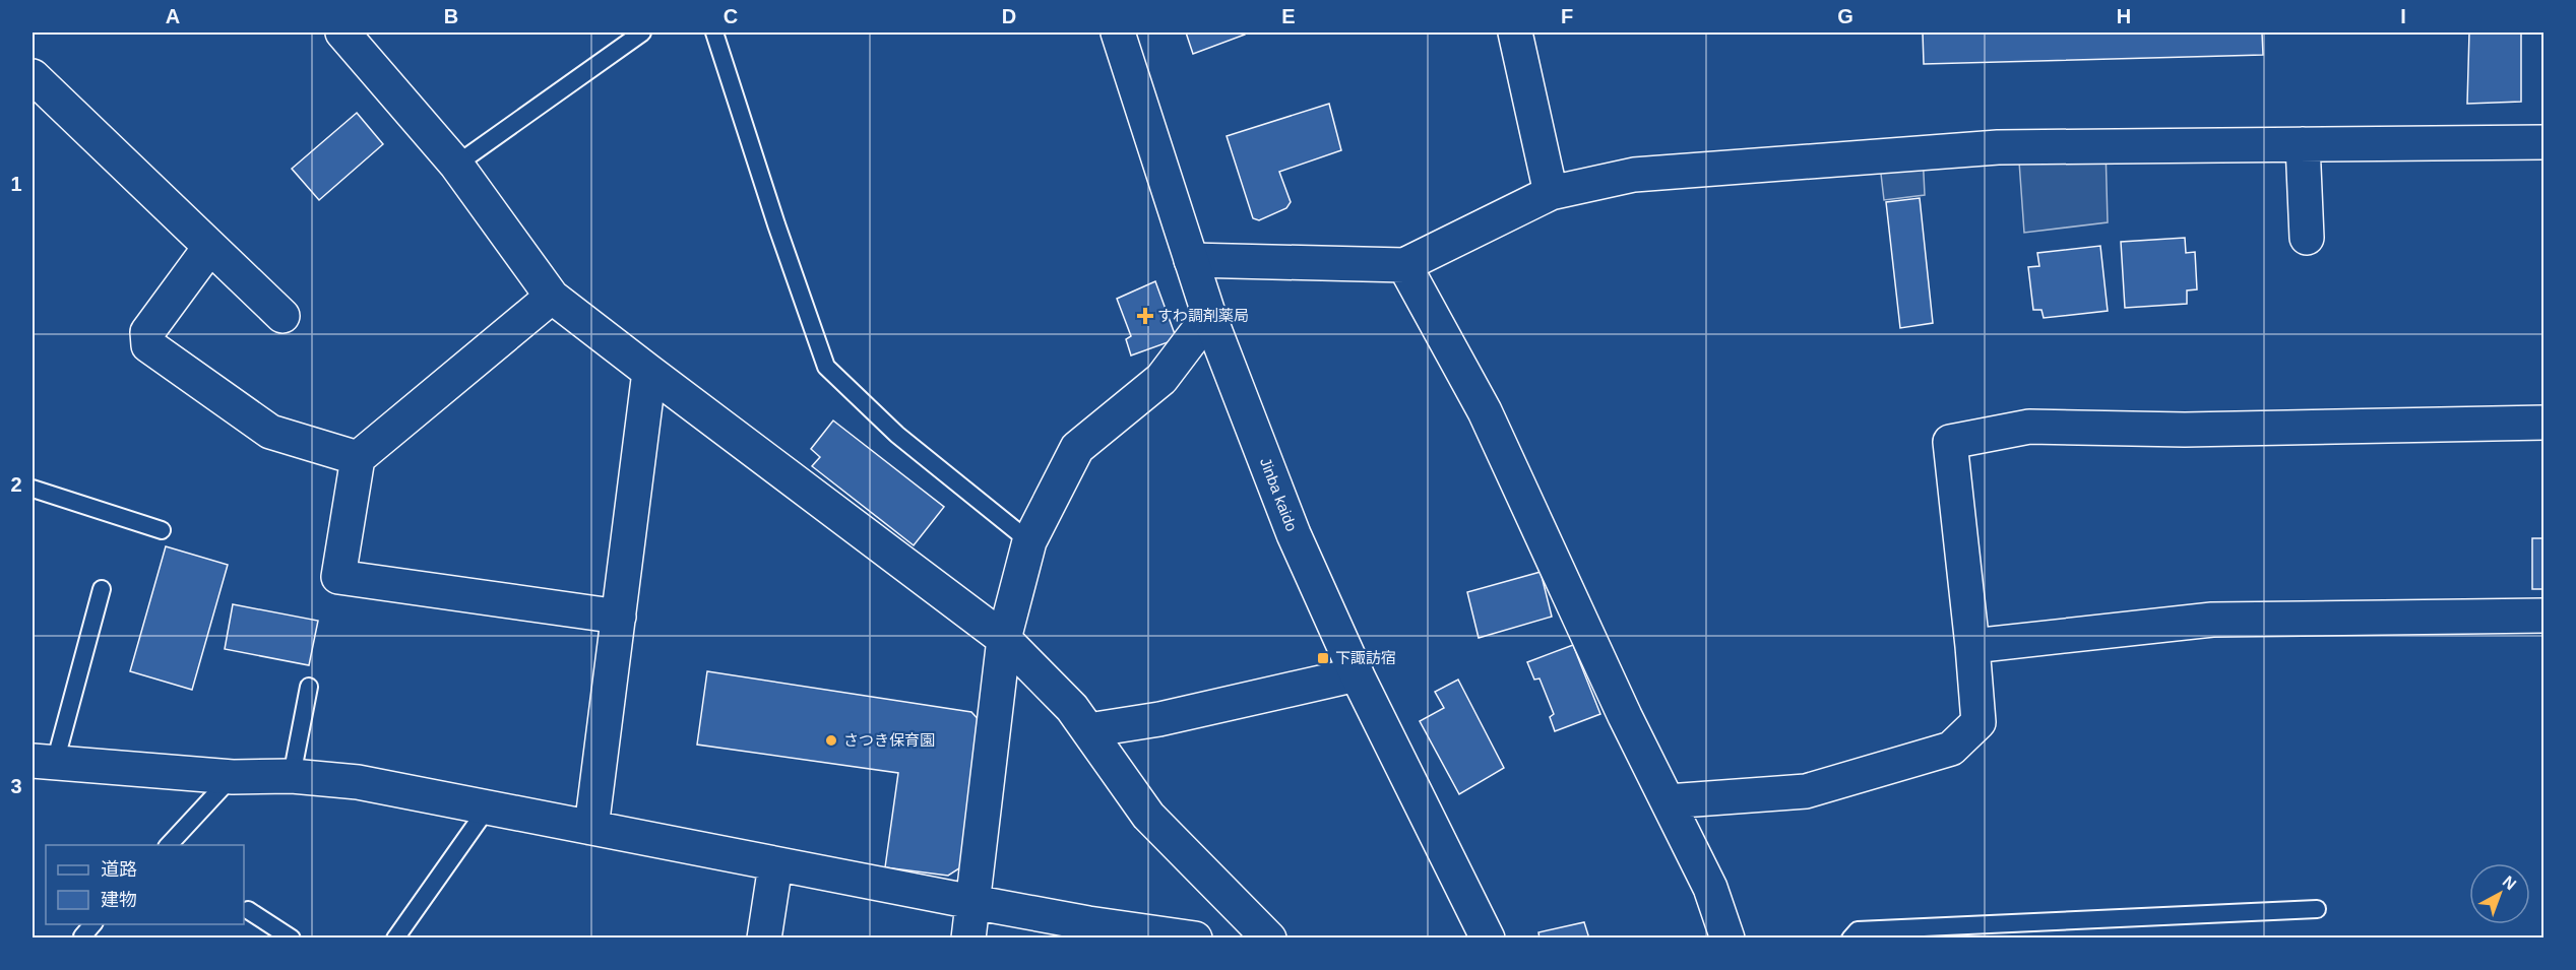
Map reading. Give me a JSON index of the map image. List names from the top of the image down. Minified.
{"streets":{"street":["Jinba kaido"]},"places":{"health":["すわ調剤薬局"],"transit":["下諏訪宿"],"other":["さつき保育園"]},"legend":["道路","建物"],"north":"top right","grid":{"columns":["A","B","C","D","E","F","G","H","I"],"rows":["1","2","3"]}}
